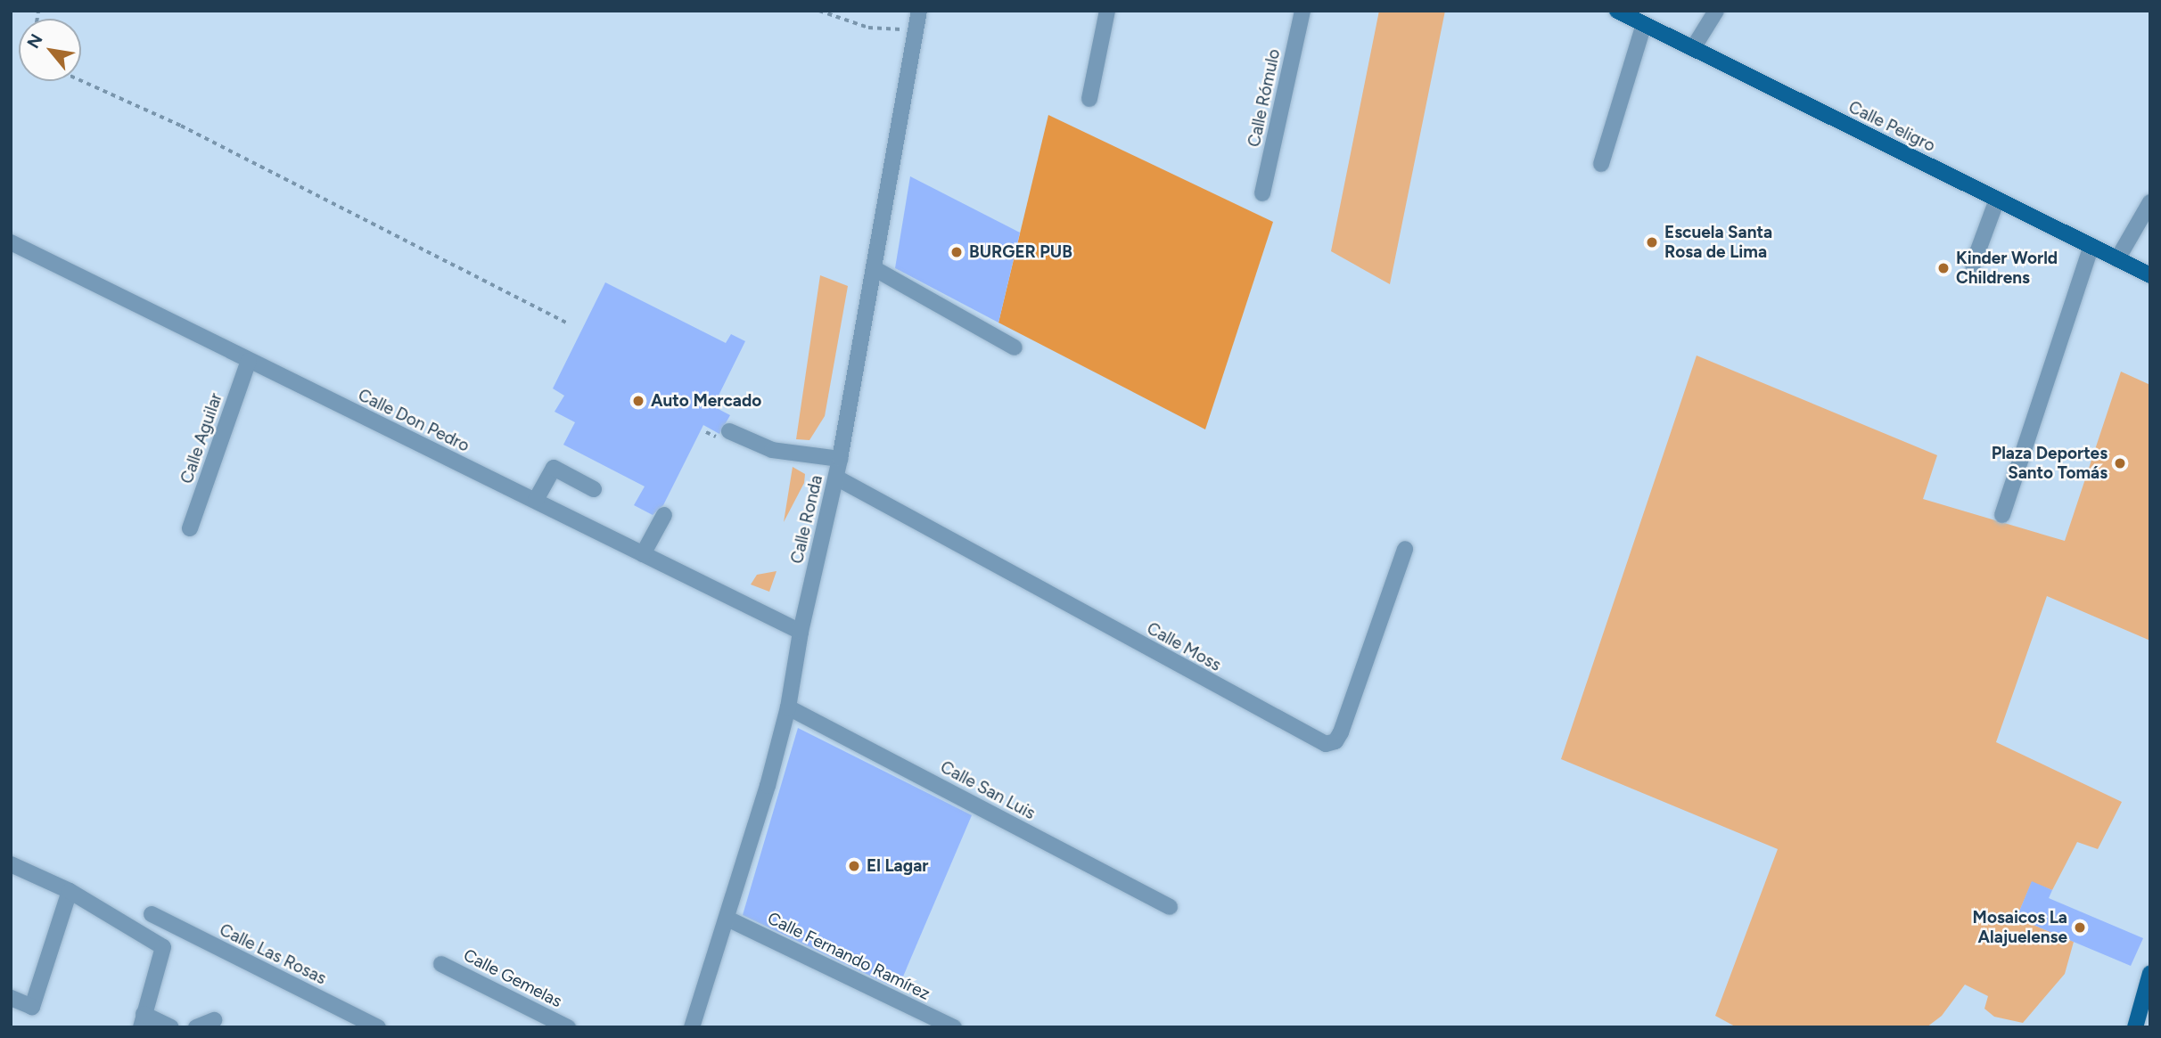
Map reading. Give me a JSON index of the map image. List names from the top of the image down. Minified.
{"streets":{"main road":["Calle Peligro"],"street":["Calle Rómulo","Calle Don Pedro","Calle Aguilar","Calle Ronda","Calle Moss","Calle San Luis","Calle Las Rosas","Calle Fernando Ramírez","Calle Gemelas"]},"crossings":[["Calle Don Pedro","Calle Aguilar"],["Calle Don Pedro","Calle Ronda"],["Calle Ronda","Calle Moss"],["Calle Ronda","Calle San Luis"],["Calle Ronda","Calle Fernando Ramírez"]],"places":["Escuela Santa Rosa de Lima","BURGER PUB","Kinder World Childrens","Auto Mercado","Plaza Deportes Santo Tomás","El Lagar","Mosaicos La Alajuelense"],"north":"top left"}
